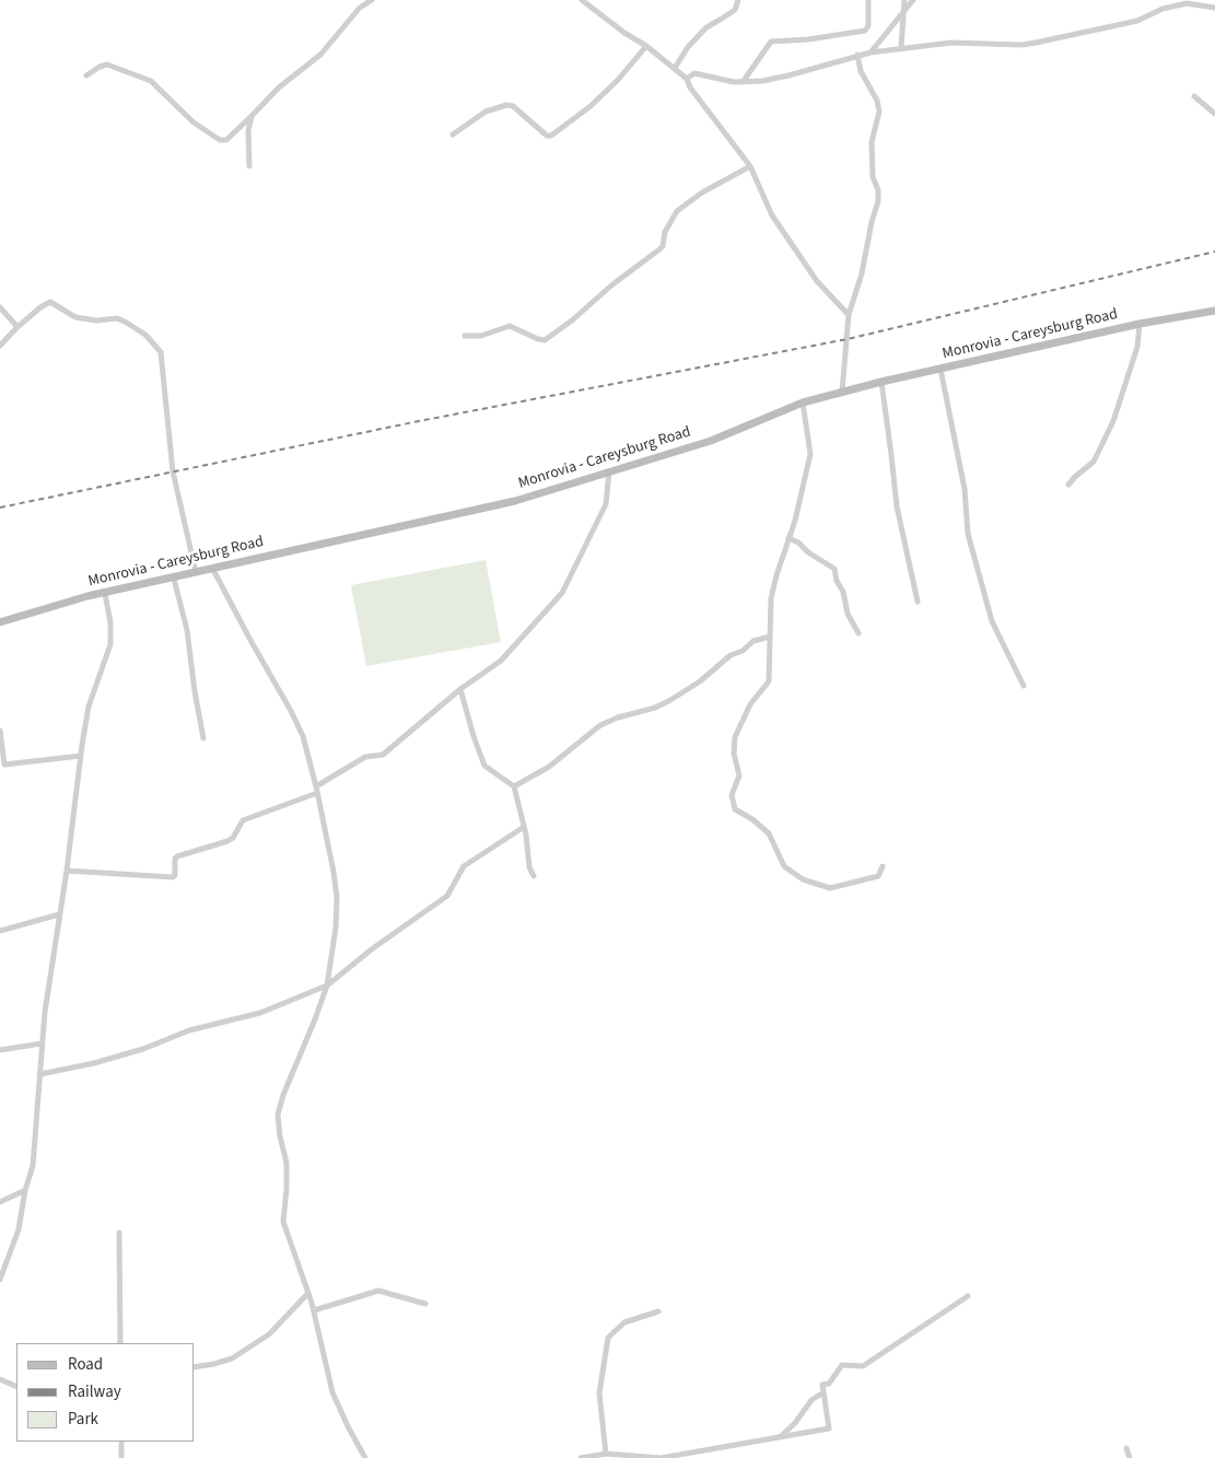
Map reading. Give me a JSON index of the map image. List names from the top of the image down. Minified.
{"streets":{"main road":["Monrovia - Careysburg Road"]},"legend":["Road","Railway","Park"]}
